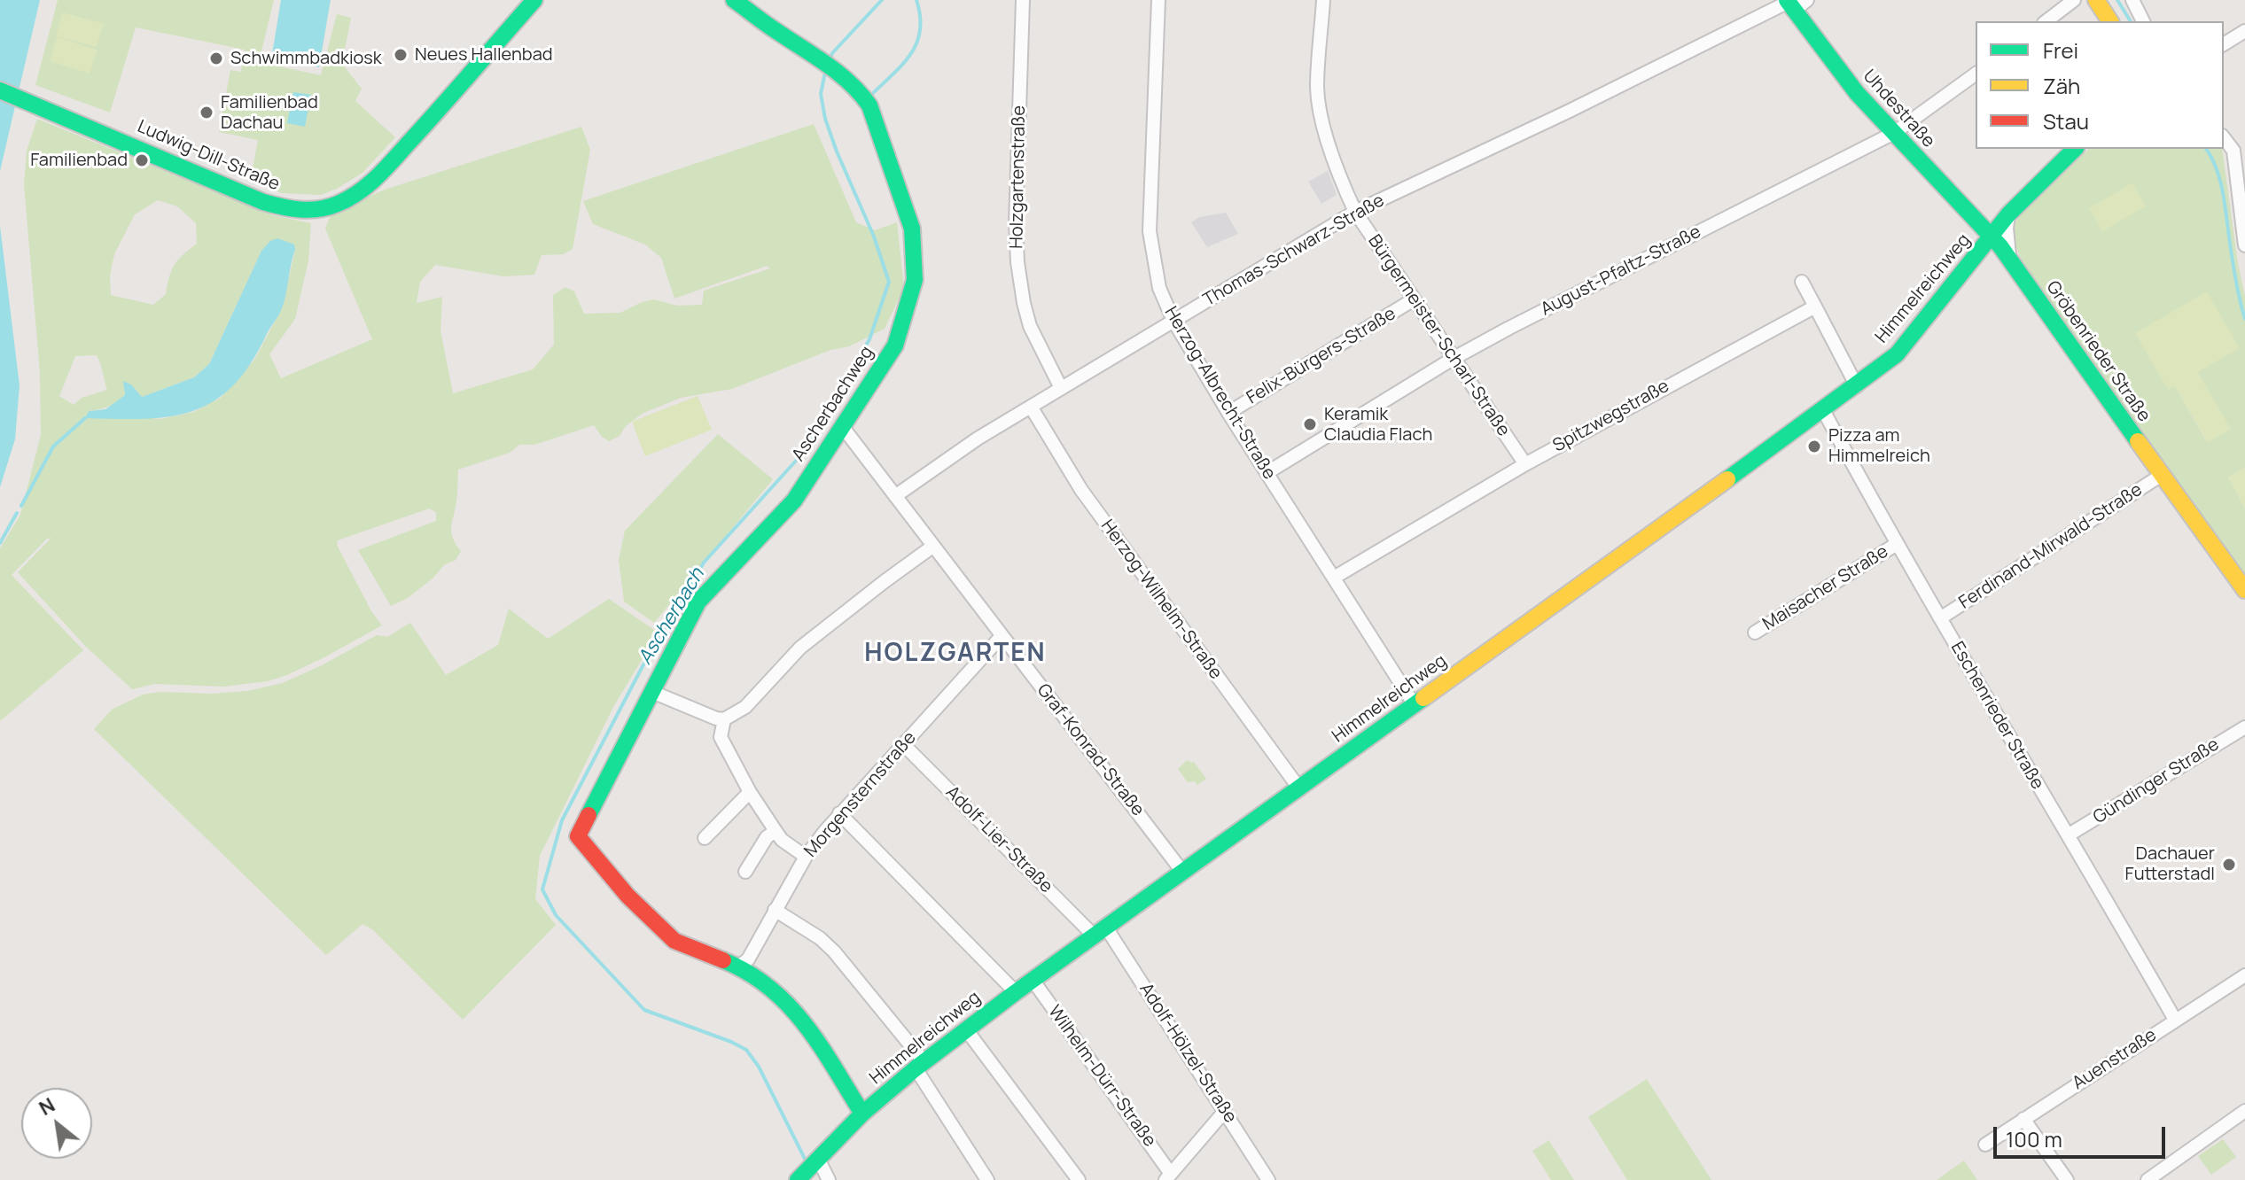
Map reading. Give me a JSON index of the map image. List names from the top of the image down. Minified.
{"streets":{"street":["Uhdestraße","Ludwig-Dill-Straße","Holzgartenstraße","Thomas-Schwarz-Straße","August-Pfaltz-Straße","Himmelreichweg","Bürgermeister-Scharl-Straße","Gröbenrieder Straße","Felix-Bürgers-Straße","Herzog-Albrecht-Straße","Ascherbachweg","Spitzwegstraße","Ferdinand-Mirwald-Straße","Maisacher Straße","Herzog-Wilhelm-Straße","Eschenrieder Straße","Graf-Konrad-Straße","Gündinger Straße","Morgensternstraße","Adolf-Lier-Straße","Adolf-Hölzel-Straße","Auenstraße","Wilhelm-Dürr-Straße"]},"crossings":[["Uhdestraße","Thomas-Schwarz-Straße"],["Uhdestraße","August-Pfaltz-Straße"],["Uhdestraße","Himmelreichweg"],["Uhdestraße","Gröbenrieder Straße"],["Holzgartenstraße","Thomas-Schwarz-Straße"],["Thomas-Schwarz-Straße","Bürgermeister-Scharl-Straße"],["Thomas-Schwarz-Straße","Herzog-Albrecht-Straße"],["Thomas-Schwarz-Straße","Herzog-Wilhelm-Straße"],["Thomas-Schwarz-Straße","Graf-Konrad-Straße"],["August-Pfaltz-Straße","Bürgermeister-Scharl-Straße"],["August-Pfaltz-Straße","Herzog-Albrecht-Straße"],["Himmelreichweg","Gröbenrieder Straße"],["Himmelreichweg","Herzog-Albrecht-Straße"],["Himmelreichweg","Herzog-Wilhelm-Straße"],["Himmelreichweg","Eschenrieder Straße"],["Himmelreichweg","Graf-Konrad-Straße"],["Himmelreichweg","Adolf-Lier-Straße"],["Himmelreichweg","Adolf-Hölzel-Straße"],["Himmelreichweg","Wilhelm-Dürr-Straße"],["Bürgermeister-Scharl-Straße","Felix-Bürgers-Straße"],["Bürgermeister-Scharl-Straße","Spitzwegstraße"],["Gröbenrieder Straße","Ferdinand-Mirwald-Straße"],["Felix-Bürgers-Straße","Herzog-Albrecht-Straße"],["Herzog-Albrecht-Straße","Spitzwegstraße"],["Ascherbachweg","Graf-Konrad-Straße"],["Ascherbachweg","Morgensternstraße"],["Ferdinand-Mirwald-Straße","Eschenrieder Straße"],["Maisacher Straße","Eschenrieder Straße"],["Eschenrieder Straße","Gündinger Straße"],["Eschenrieder Straße","Auenstraße"],["Graf-Konrad-Straße","Morgensternstraße"],["Morgensternstraße","Adolf-Lier-Straße"],["Adolf-Lier-Straße","Adolf-Hölzel-Straße"]],"districts":["HOLZGARTEN"],"water":["Ascherbach"],"places":["Neues Hallenbad","Schwimmbadkiosk","Familienbad Dachau","Familienbad","Keramik Claudia Flach","Pizza am Himmelreich","Dachauer Futterstadl"],"legend":["Frei","Zäh","Stau"],"scale_bar":"100 m","north":"top left"}
